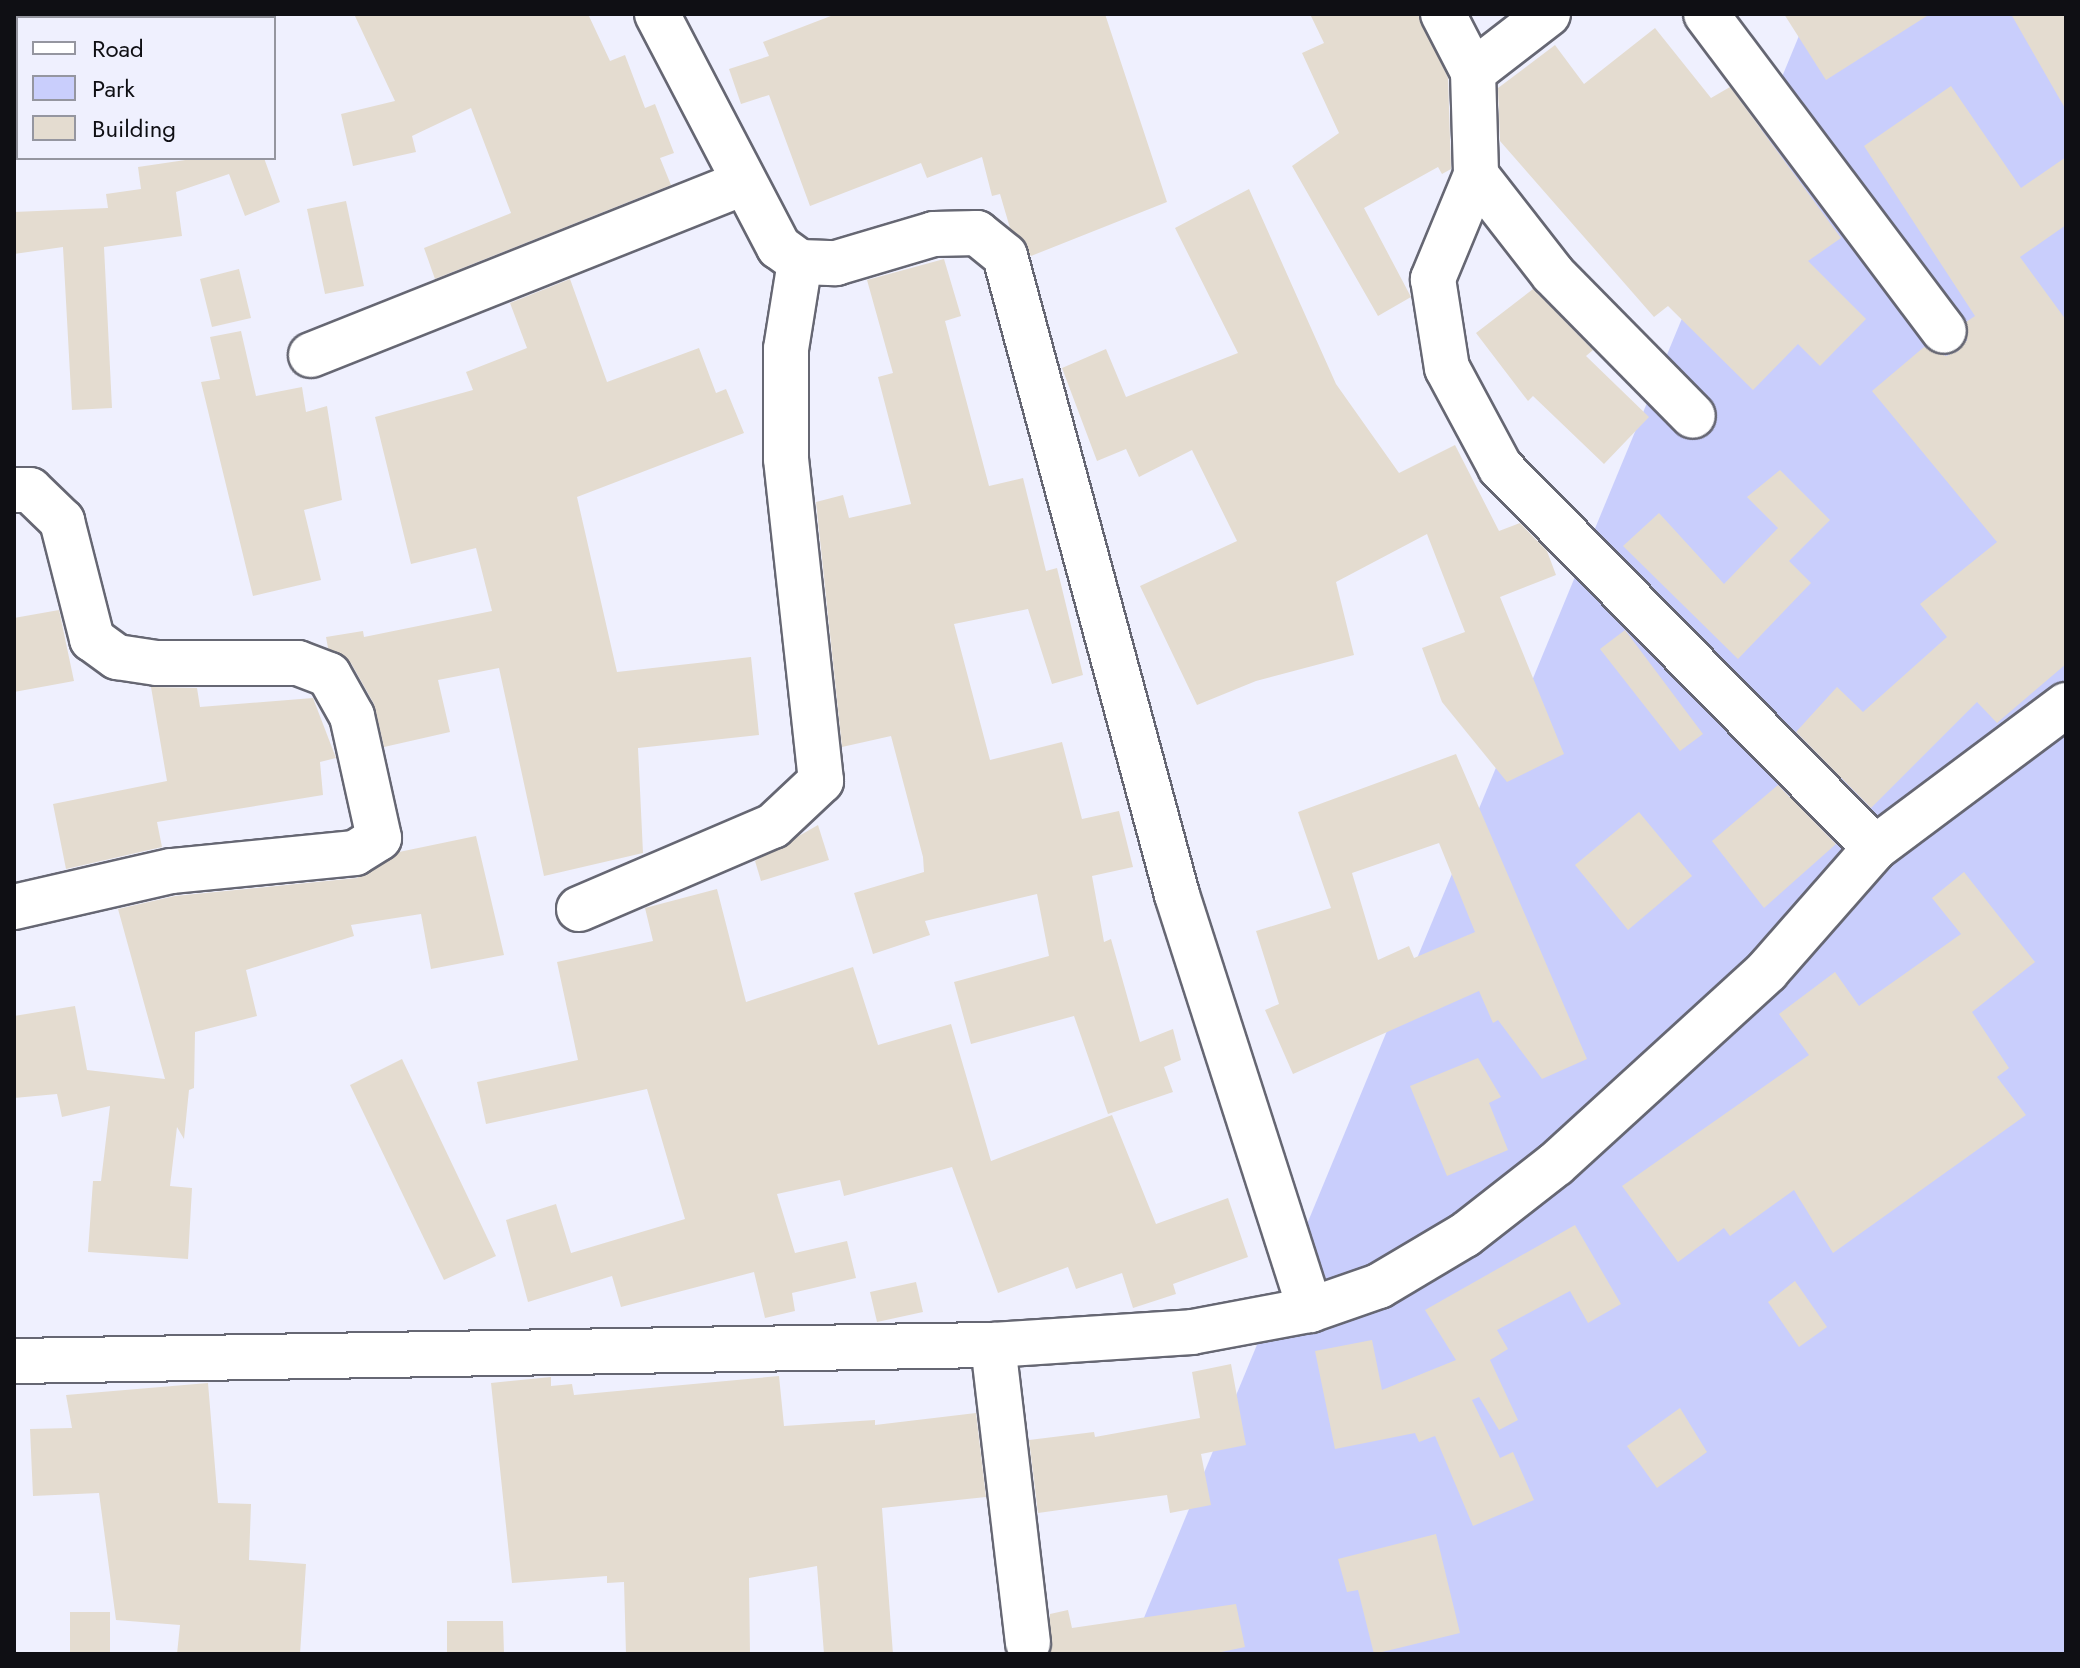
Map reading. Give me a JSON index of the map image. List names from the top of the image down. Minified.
{"legend":["Road","Park","Building"]}
